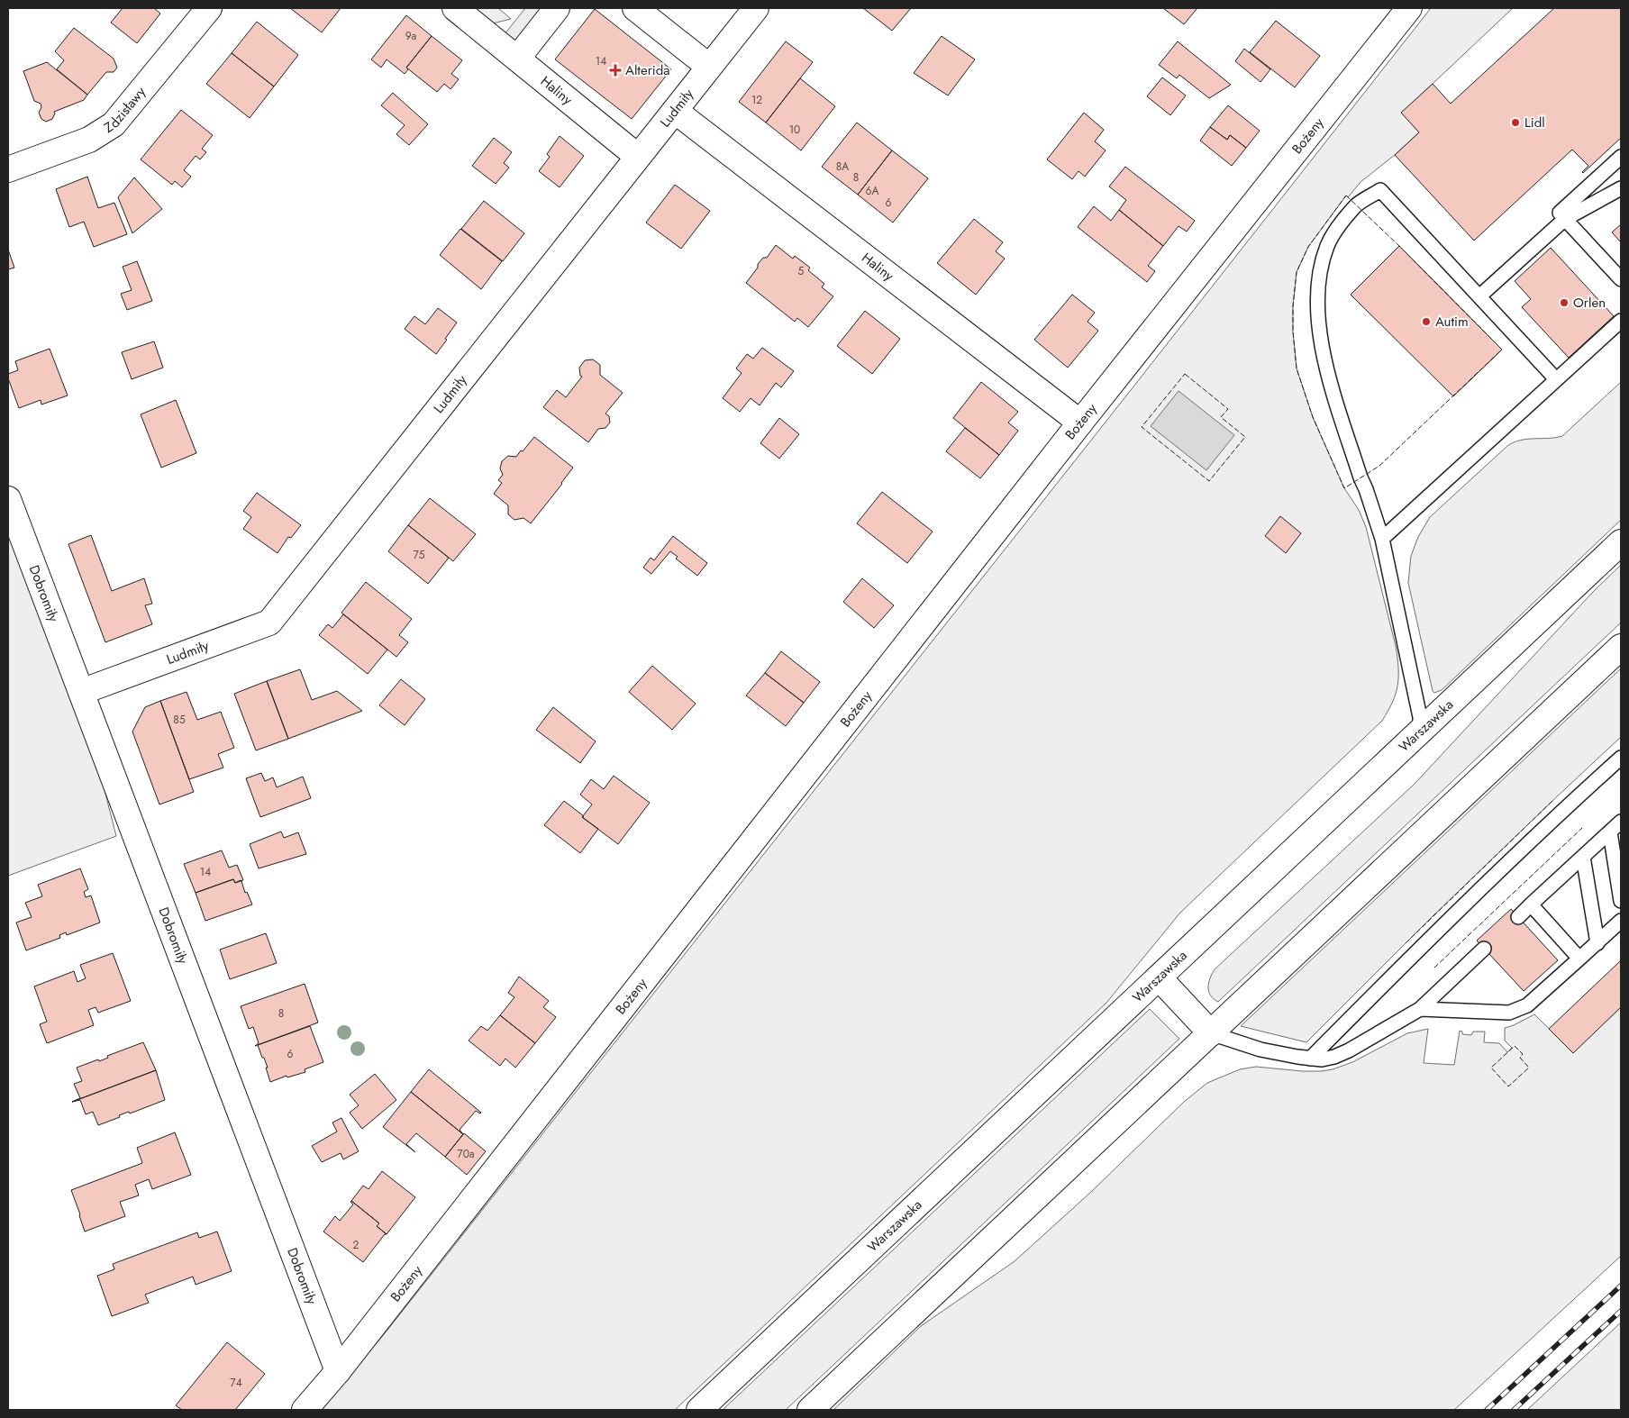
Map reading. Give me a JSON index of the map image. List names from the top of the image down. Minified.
{"streets":{"street":["Haliny","Zdzisławy","Ludmiły","Bożeny","Dobromiły","Warszawska"]},"crossings":[["Haliny","Ludmiły"],["Haliny","Bożeny"],["Ludmiły","Dobromiły"],["Bożeny","Dobromiły"]],"places":{"health":["Alterida"],"other":["Lidl","Orlen","Autim"]},"house_numbers":["9a","14","12","10","8A","8","6A","6","5","75","85","14","8","6","70a","2","74"]}
